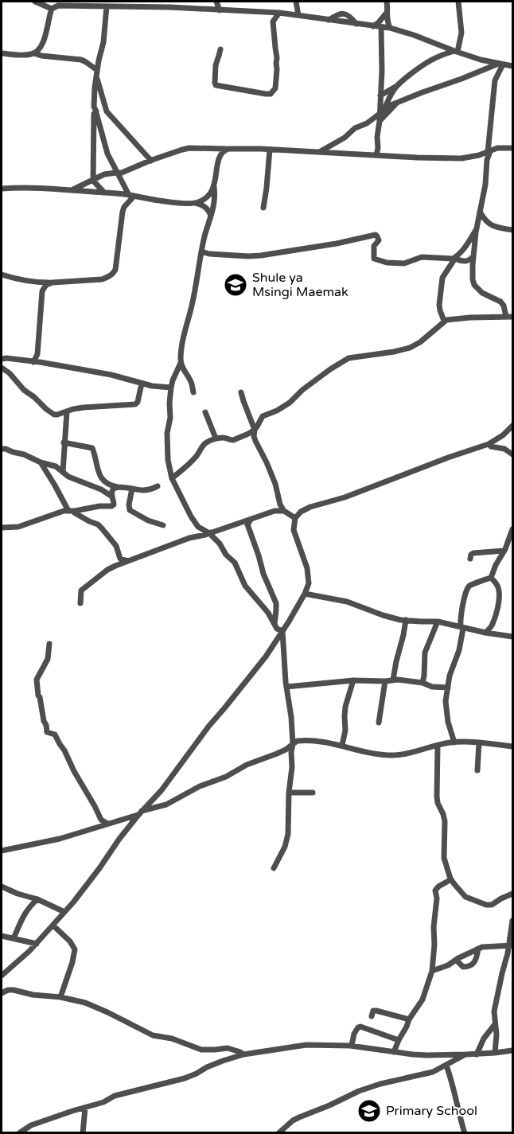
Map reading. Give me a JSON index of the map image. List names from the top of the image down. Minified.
{"places":{"school or university":["Shule ya Msingi Maemak","Primary School"]}}
